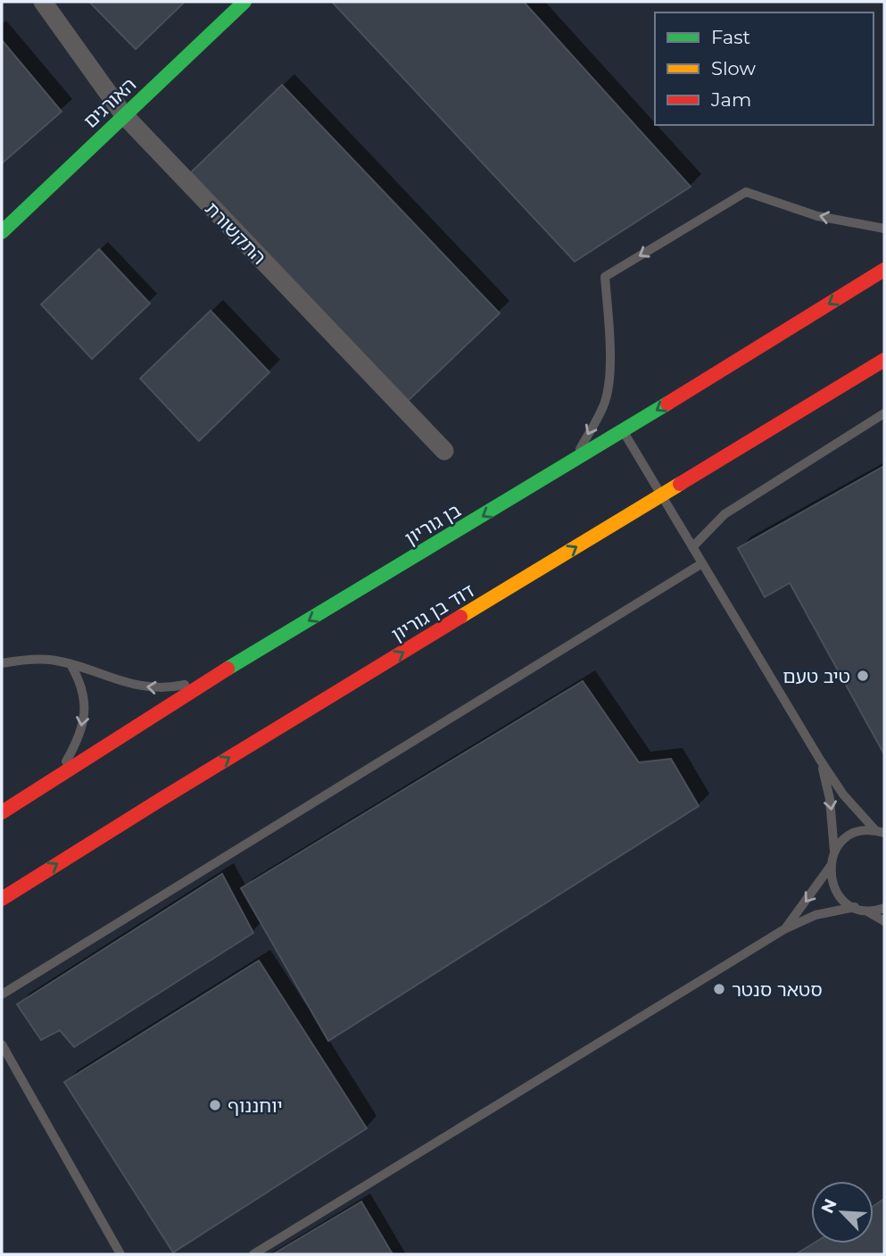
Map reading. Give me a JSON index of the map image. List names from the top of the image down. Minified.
{"streets":{"main road":["האורגים","בן גוריון","דוד בן גוריון"],"street":["התקשורת"]},"crossings":[["האורגים","התקשורת"]],"one_way":["בן גוריון","דוד בן גוריון"],"places":["טיב טעם","סטאר סנטר","יוחננוף"],"legend":["Fast","Slow","Jam"],"north":"top left"}
